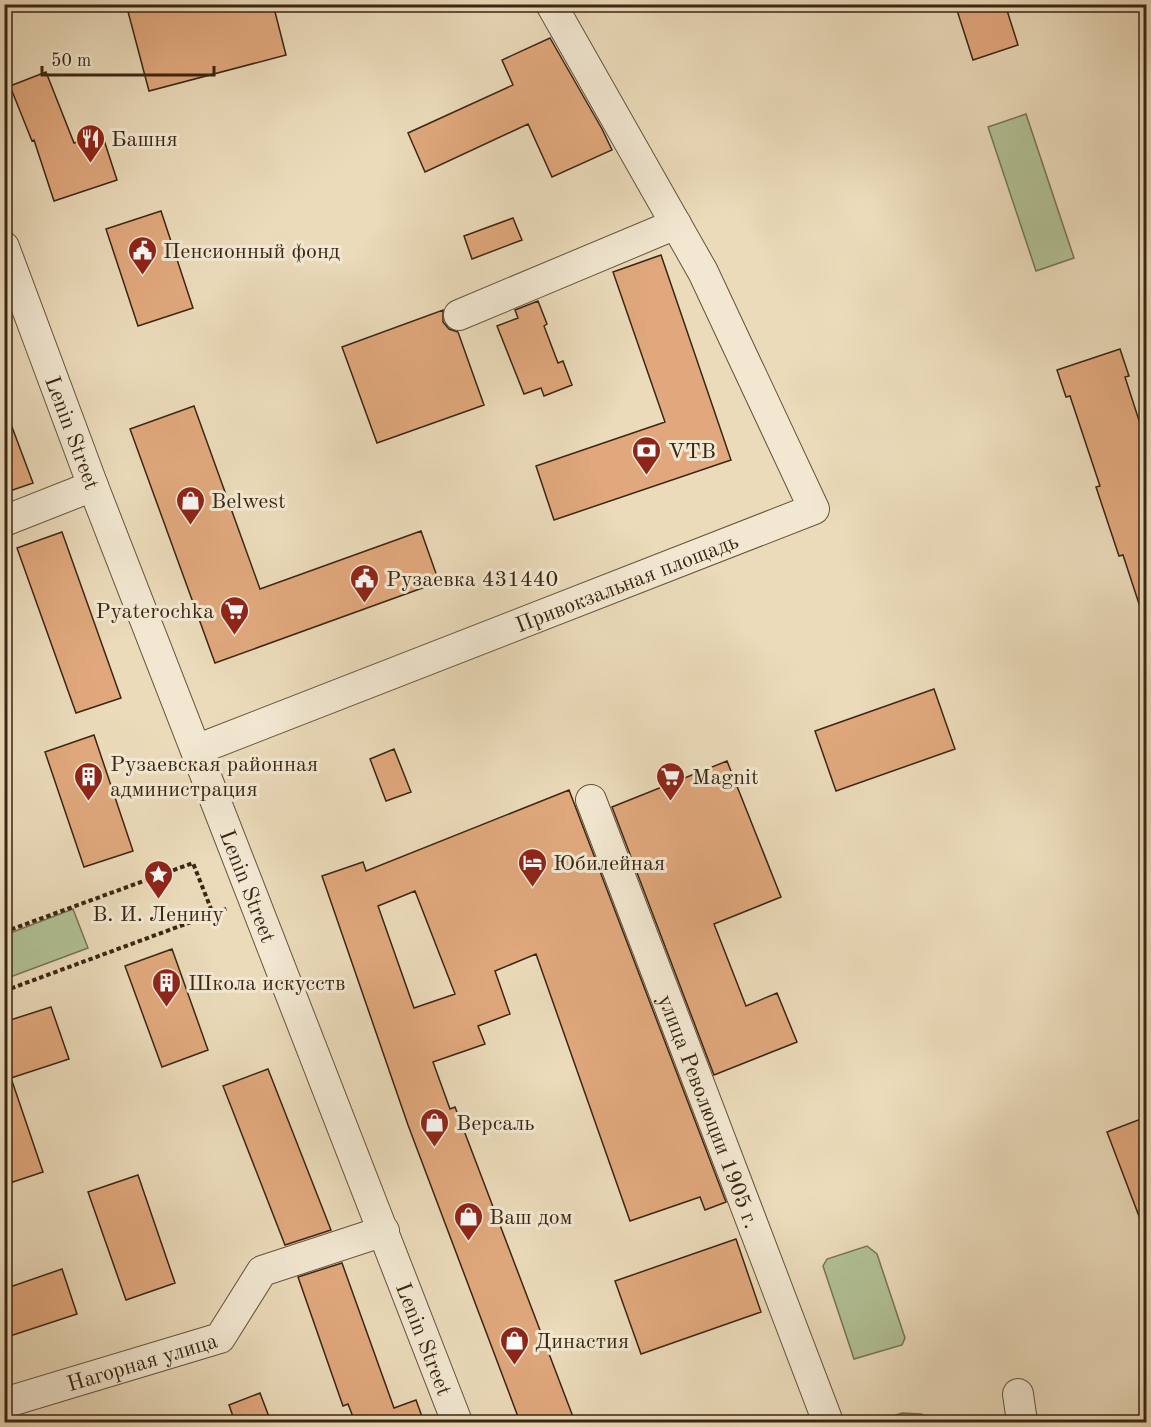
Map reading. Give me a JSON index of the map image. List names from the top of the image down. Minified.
{"streets":{"street":["Lenin Street","Привокзальная площадь","улица Революции 1905 г.","Нагорная улица"]},"crossings":[["Lenin Street","Привокзальная площадь"],["Lenin Street","Нагорная улица"]],"places":{"restaurant":["Башня"],"public building":["Пенсионный фонд","Рузаевка 431440"],"bank":["VTB"],"shop":["Belwest","Версаль","Ваш дом","Династия"],"supermarket":["Pyaterochka","Magnit"],"building":["Рузаевская районная администрация","Школа искусств"],"hotel":["Юбилейная"],"place":["В. И. Ленину"]},"scale_bar":"50 m"}
